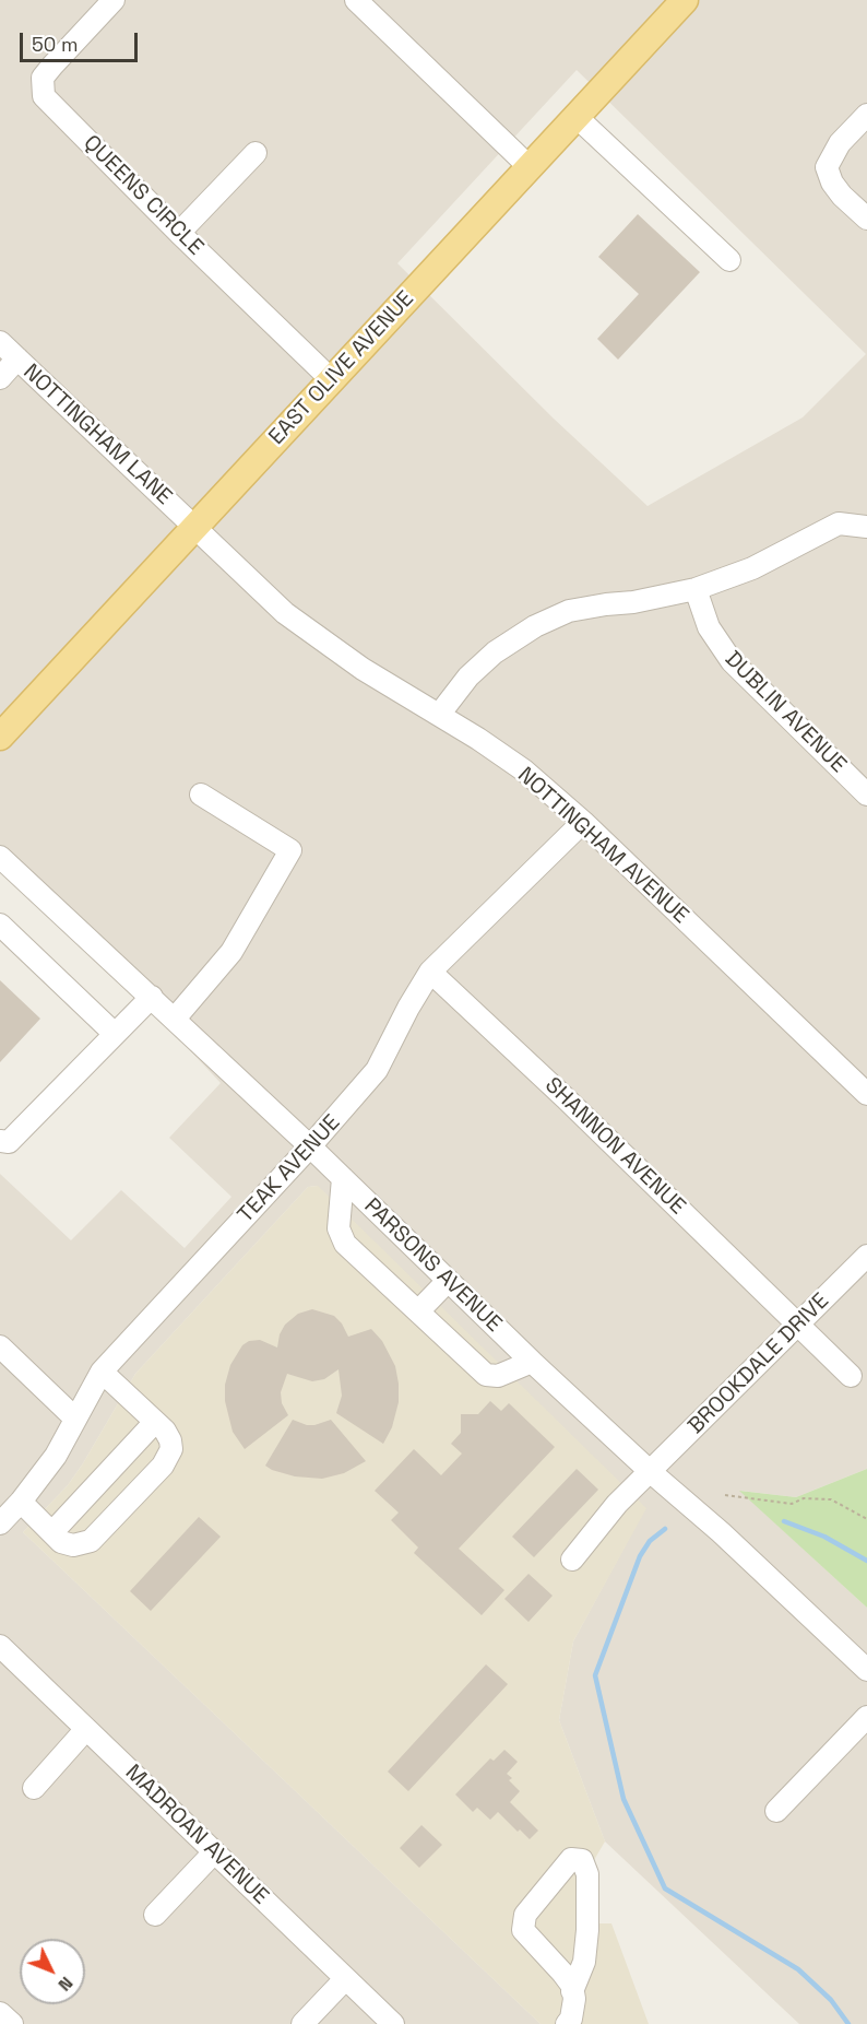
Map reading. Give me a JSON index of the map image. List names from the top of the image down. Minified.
{"streets":{"main road":["EAST OLIVE AVENUE"],"street":["QUEENS CIRCLE","NOTTINGHAM LANE","DUBLIN AVENUE","NOTTINGHAM AVENUE","SHANNON AVENUE","TEAK AVENUE","PARSONS AVENUE","BROOKDALE DRIVE","MADROAN AVENUE"]},"crossings":[["QUEENS CIRCLE","EAST OLIVE AVENUE"],["EAST OLIVE AVENUE","NOTTINGHAM LANE"],["EAST OLIVE AVENUE","NOTTINGHAM AVENUE"],["NOTTINGHAM LANE","NOTTINGHAM AVENUE"],["NOTTINGHAM AVENUE","TEAK AVENUE"],["SHANNON AVENUE","TEAK AVENUE"],["SHANNON AVENUE","BROOKDALE DRIVE"],["TEAK AVENUE","PARSONS AVENUE"],["PARSONS AVENUE","BROOKDALE DRIVE"]],"scale_bar":"50 m","north":"bottom right"}
